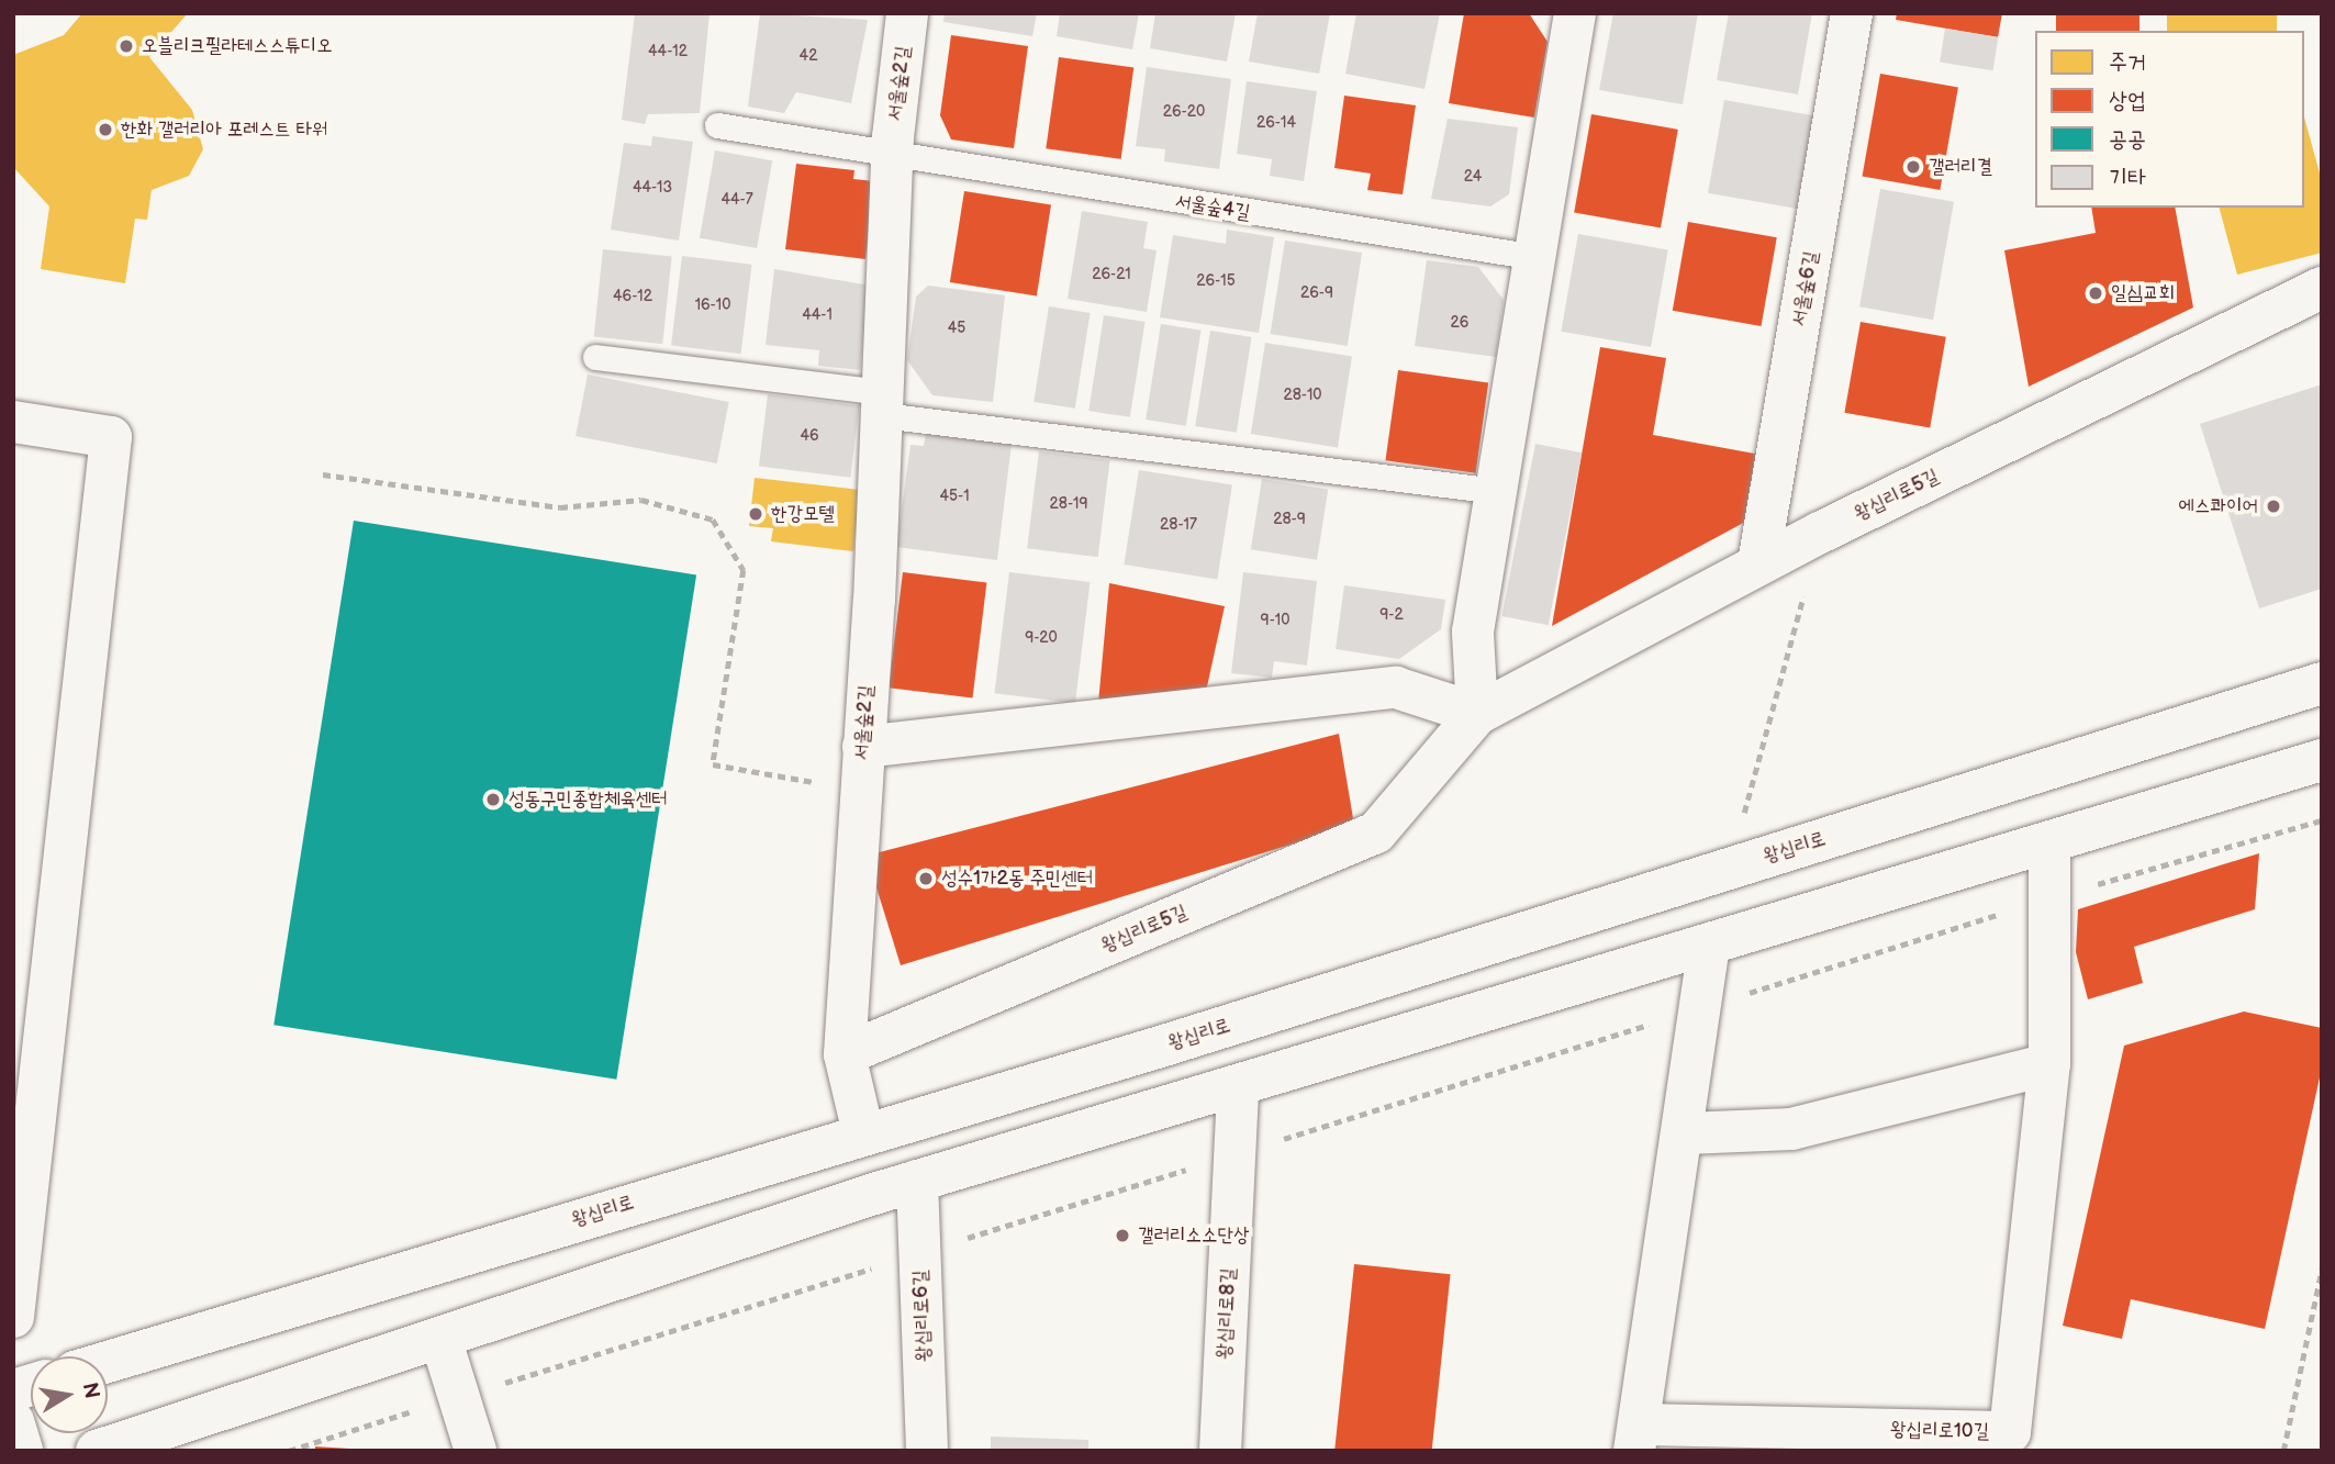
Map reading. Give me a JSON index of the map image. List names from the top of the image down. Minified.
{"streets":{"street":["서울숲2길","서울숲6길","왕십리로5길","왕십리로","왕십리로8길","왕십리로6길","왕십리로10길"],"lane":["서울숲4길"]},"crossings":[["서울숲2길","서울숲4길"],["서울숲2길","왕십리로5길"],["서울숲6길","왕십리로5길"]],"places":["오블리크필라테스스튜디오","한화 갤러리아 포레스트 타워","갤러리결","일심교회","에스콰이어","한강모텔","성동구민종합체육센터","성수1가2동 주민센터","갤러리소소단상"],"house_numbers":["44-12","42","26-20","26-14","24","44-13","44-7","26-21","26-15","26-9","46-12","16-10","44-1","26","45","28-10","46","45-1","28-19","28-9","28-17","9-2","9-10","9-20"],"legend":["주거","상업","공공","기타"],"north":"right"}
